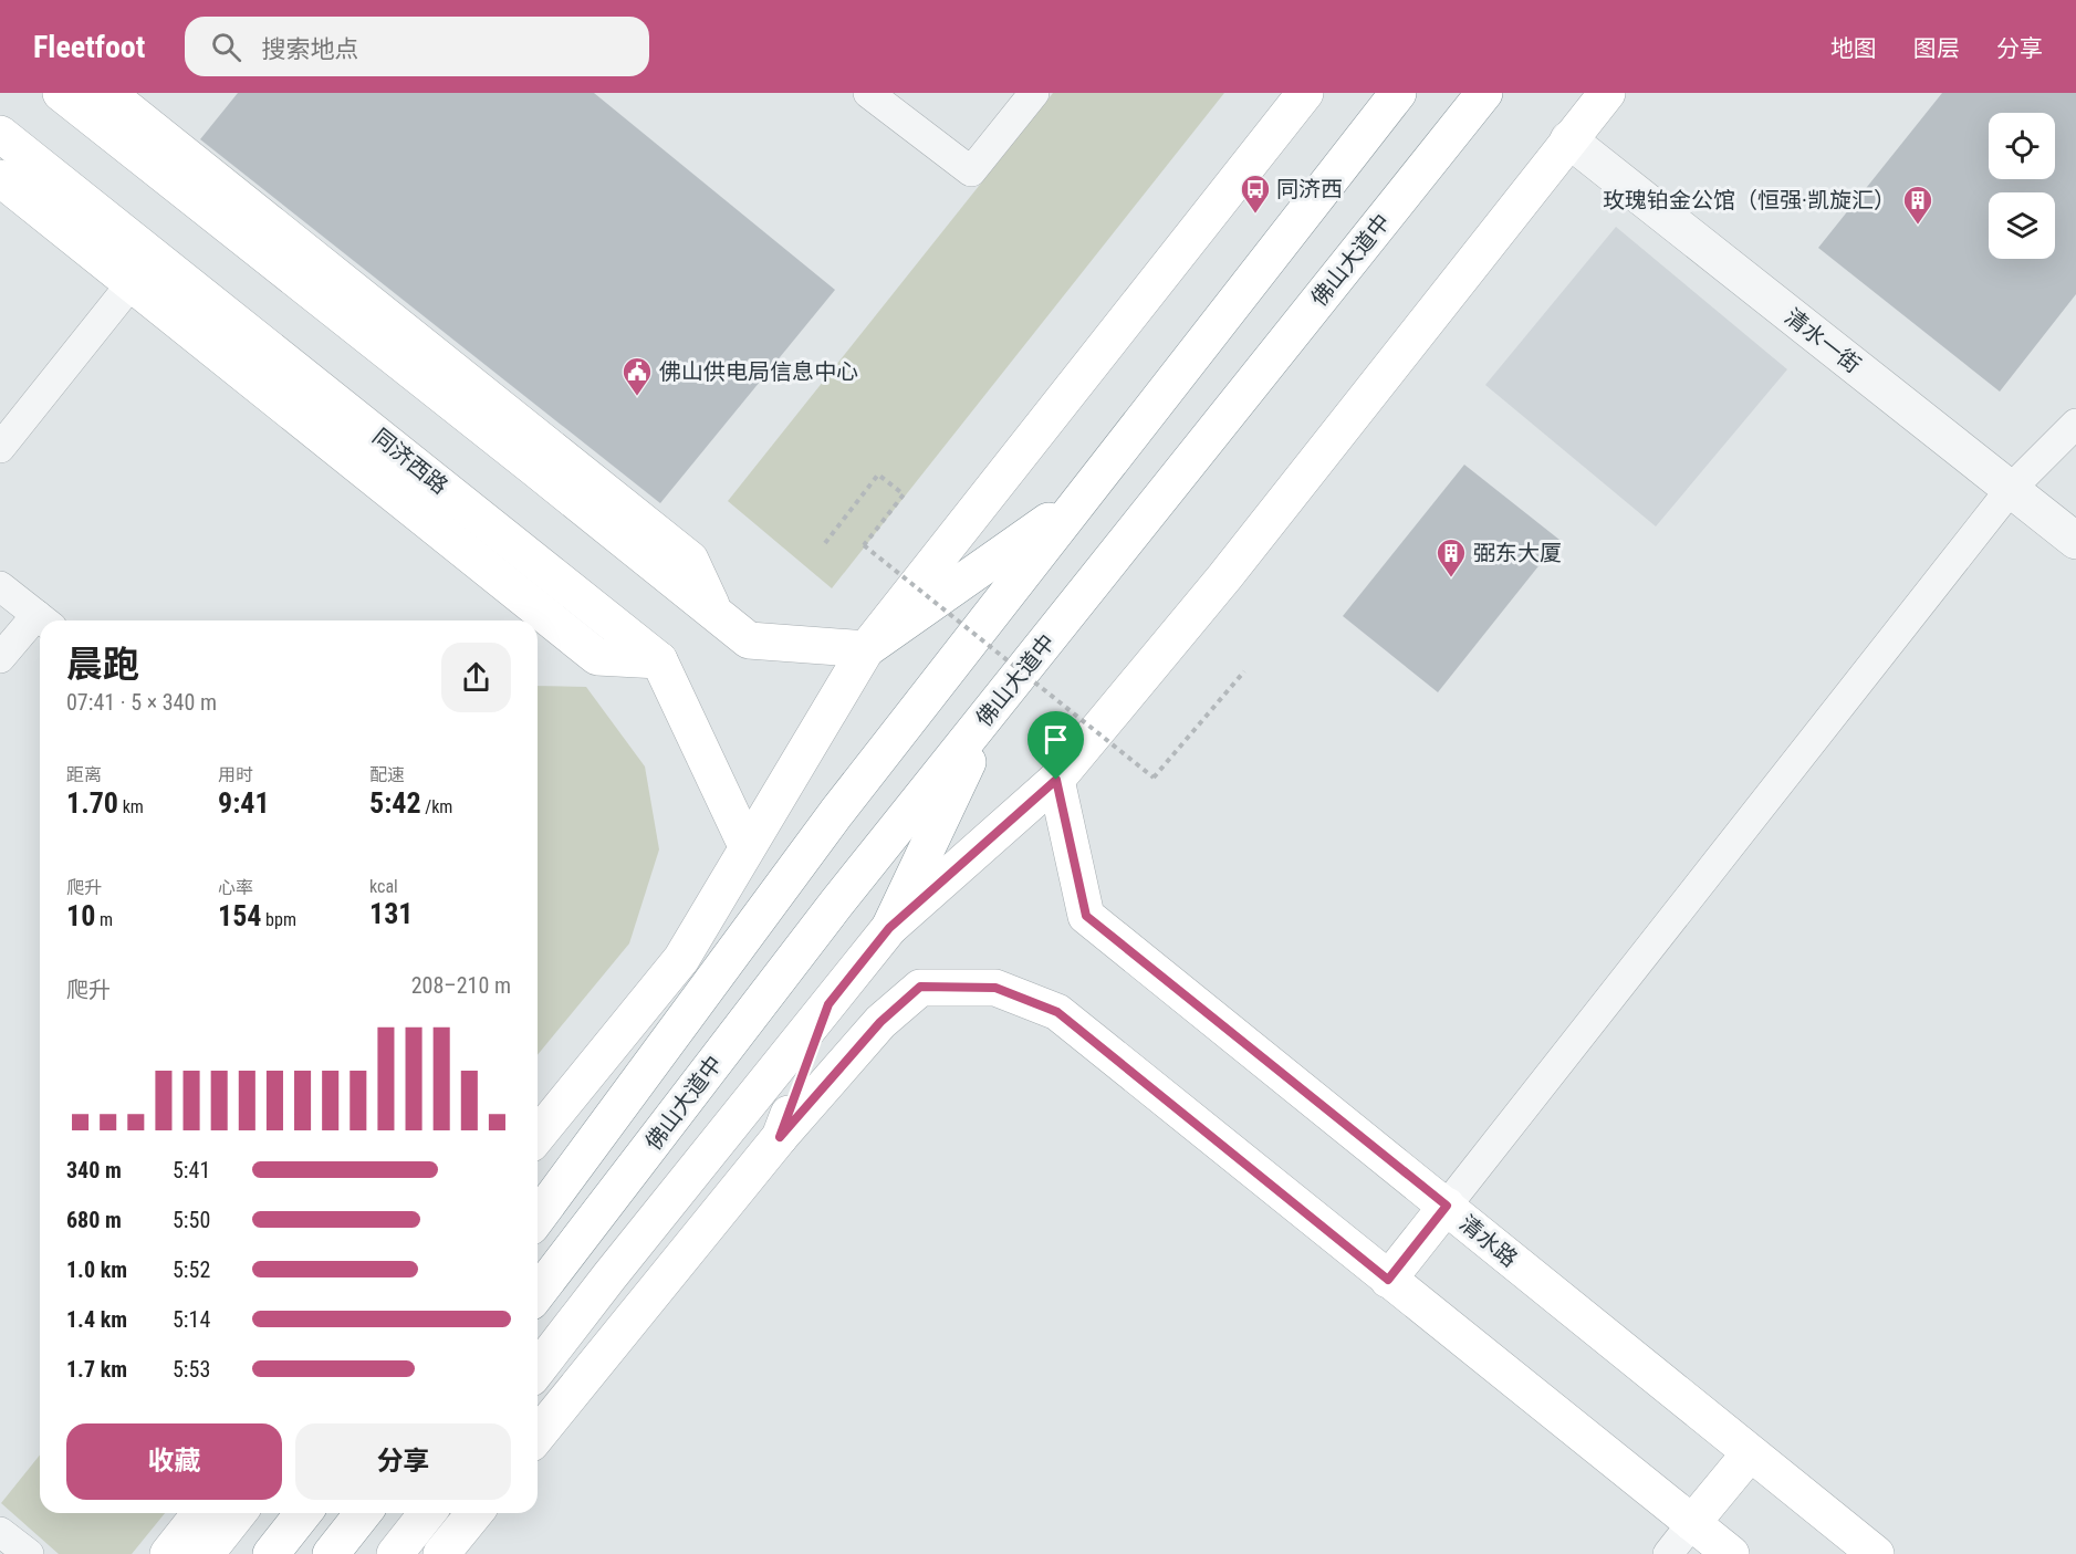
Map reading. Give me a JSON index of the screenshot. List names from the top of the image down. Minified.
{"streets":{"main road":["佛山大道中","同济西路","清水路"],"street":["清水一街"]},"places":{"bus stop":["同济西"],"building":["玫瑰铂金公馆（恒强·凯旋汇）","弼东大厦"],"public building":["佛山供电局信息中心"]},"page":{"header":"Fleetfoot","search":"搜索地点","nav":["地图","图层","分享"],"heading":["晨跑","07:41 · 5 × 340 m"],"stats":[["距离","1.70 km"],["用时","9:41"],["配速","5:42 /km"],["爬升","10 m"],["心率","154 bpm"],["kcal","131"]],"chart":["爬升","208–210 m"],"list":[{"name":"340 m","note":"5:41"},{"name":"680 m","note":"5:50"},{"name":"1.0 km","note":"5:52"},{"name":"1.4 km","note":"5:14"},{"name":"1.7 km","note":"5:53"}],"buttons":["收藏","分享"]}}
